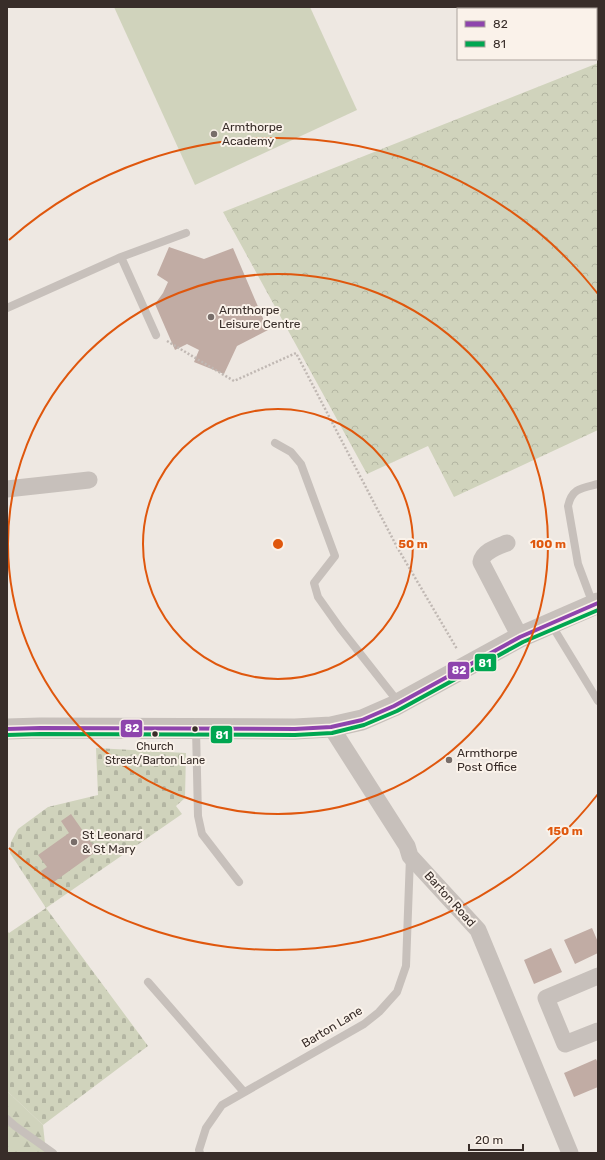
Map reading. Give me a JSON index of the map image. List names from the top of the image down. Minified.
{"streets":{"street":["Barton Road"],"lane":["Barton Lane"]},"crossings":[["Barton Road","Barton Lane"]],"places":["Armthorpe Academy","Armthorpe Leisure Centre","Church Street/Barton Lane","Armthorpe Post Office","St Leonard & St Mary"],"lines":["transit line 82","transit line 81"],"legend":["82","81"],"scale_bar":"20 m","rings":["50 m","100 m","150 m"]}
